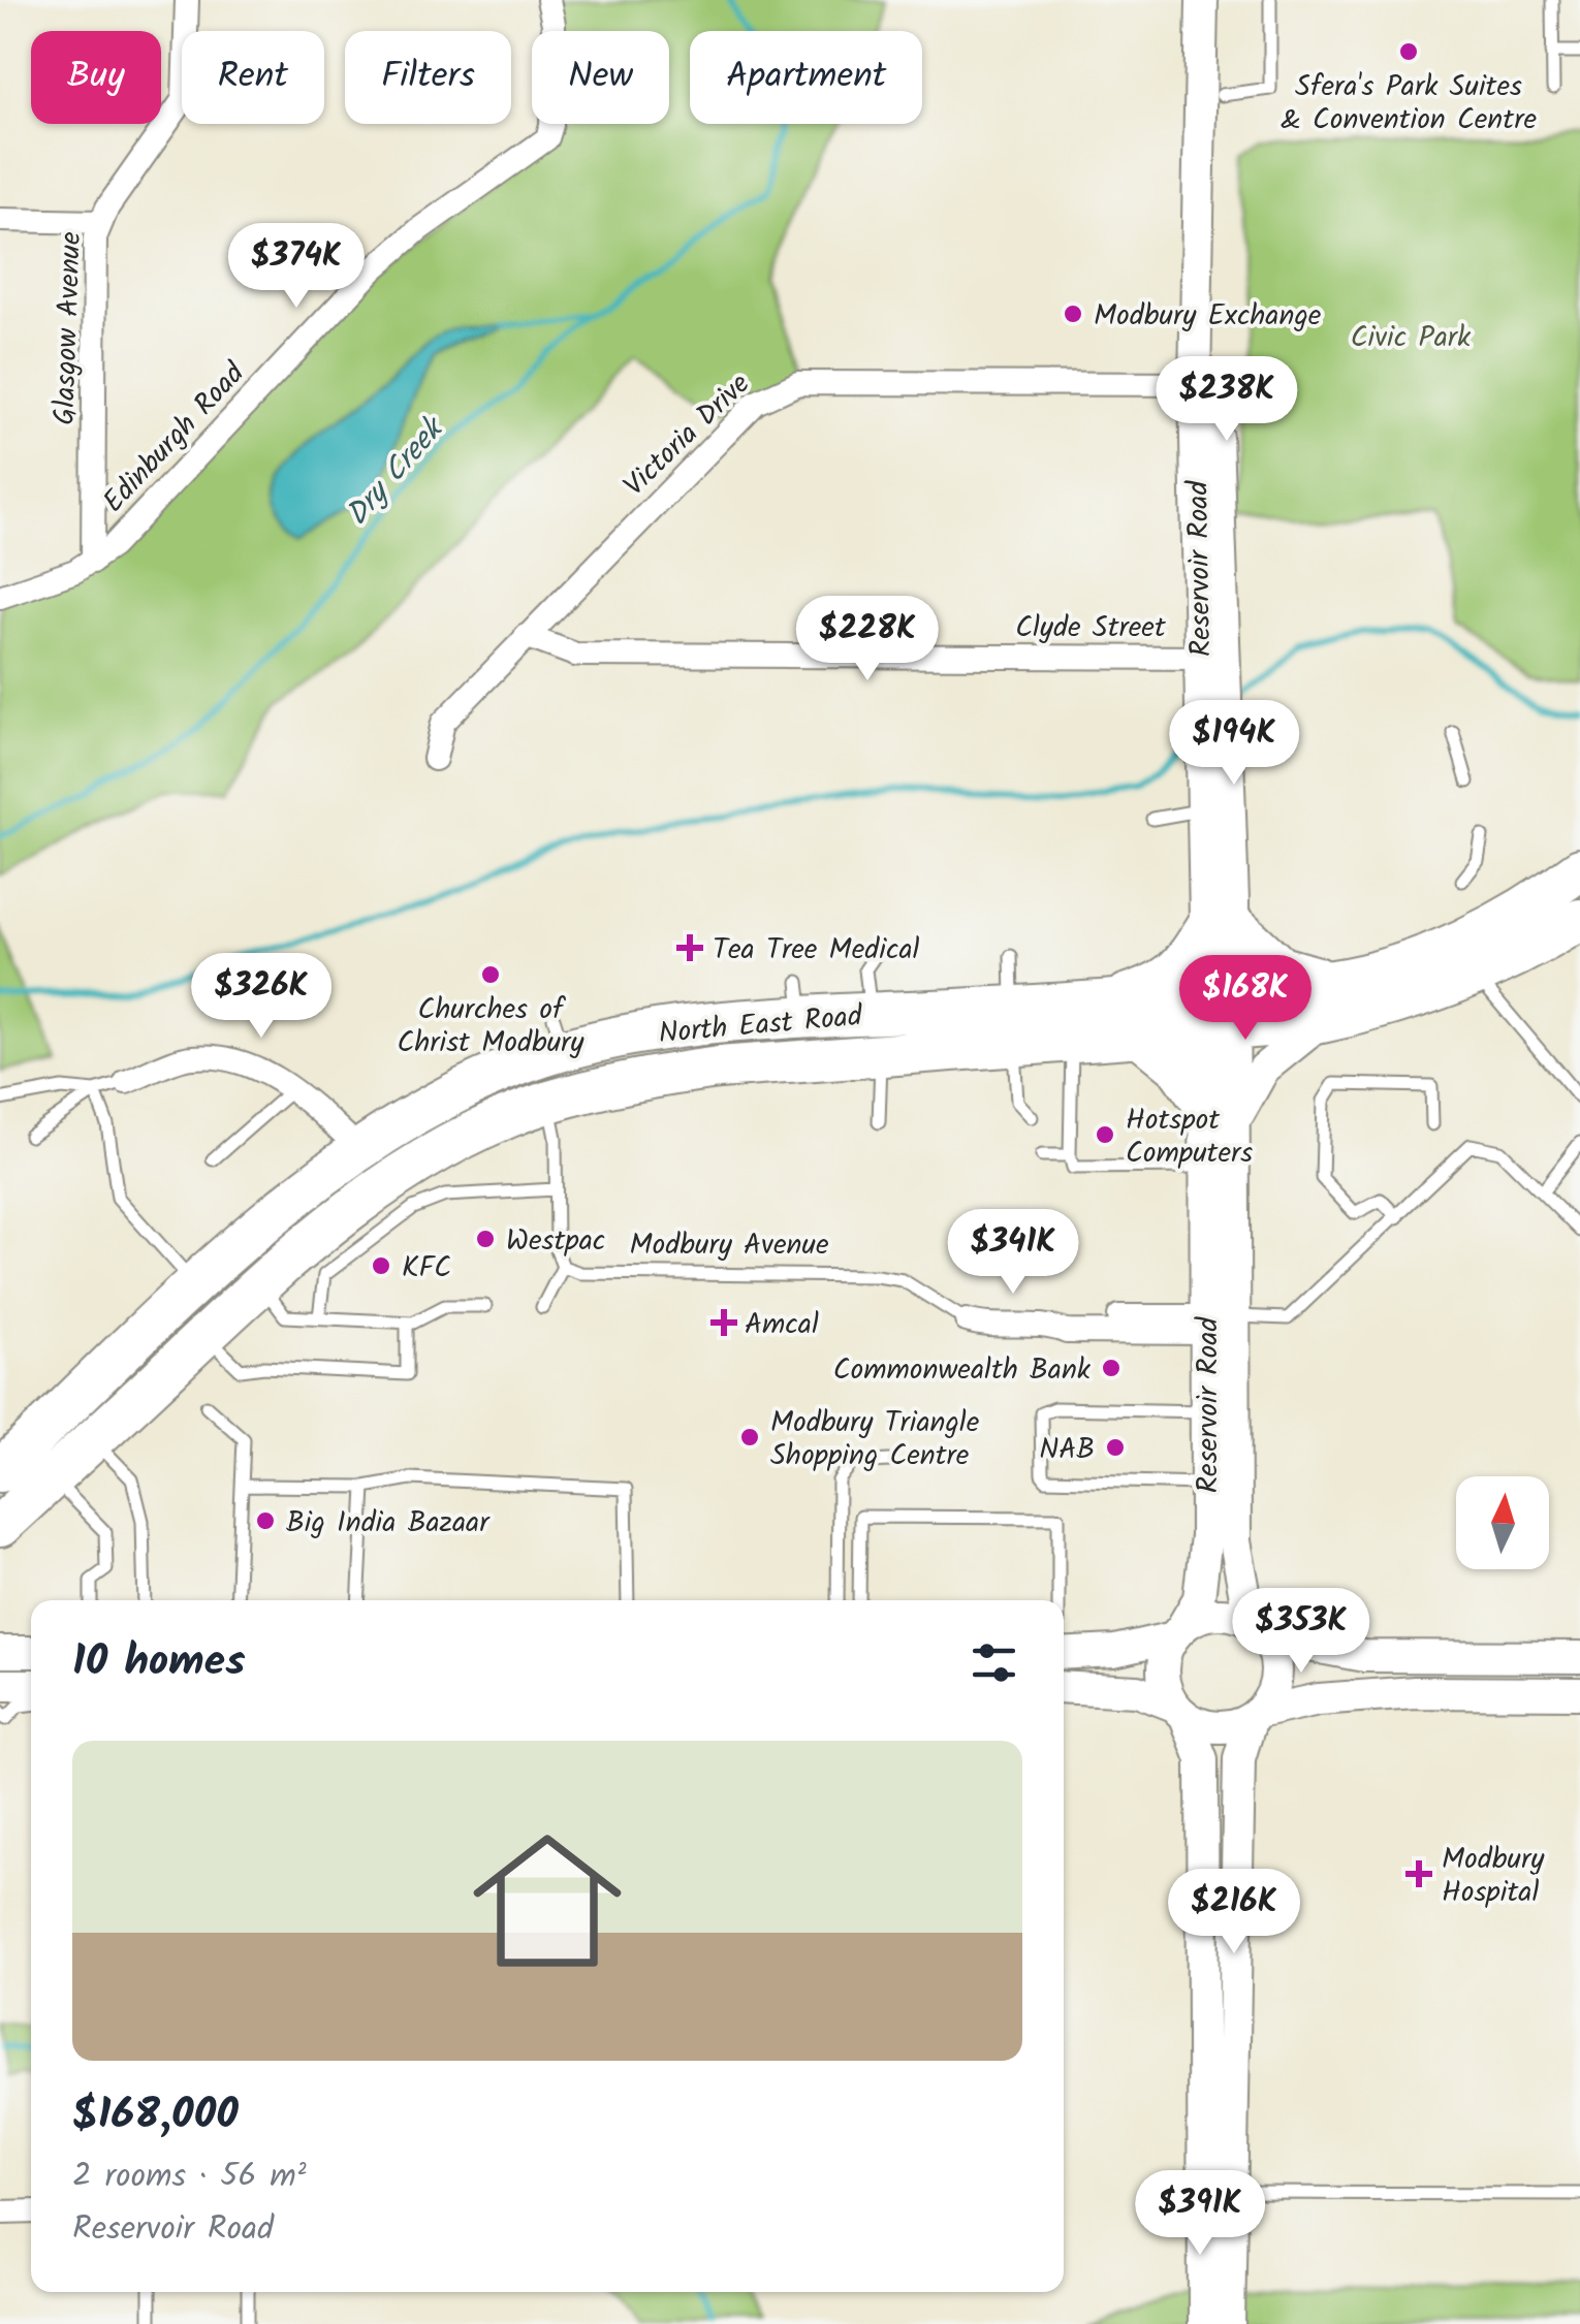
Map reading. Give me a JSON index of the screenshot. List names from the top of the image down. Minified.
{"streets":{"highway":["North East Road"],"main road":["Reservoir Road"],"street":["Glasgow Avenue","Victoria Drive","Edinburgh Road","Clyde Street","Modbury Avenue"]},"crossings":[["Glasgow Avenue","Edinburgh Road"],["Victoria Drive","Reservoir Road"],["Victoria Drive","Clyde Street"],["Reservoir Road","Clyde Street"],["Reservoir Road","North East Road"],["Reservoir Road","Modbury Avenue"]],"water":["Dry Creek"],"parks":["Civic Park"],"places":{"other":["Sfera's Park Suites & Convention Centre","Modbury Exchange","Churches of Christ Modbury","Hotspot Computers","Westpac","KFC","Commonwealth Bank","Modbury Triangle Shopping Centre","NAB","Big India Bazaar"],"health":["Tea Tree Medical","Amcal","Modbury Hospital"]},"north":"top","page":{"chip":["Buy","Rent","Filters","New","Apartment"],"price":["$374K","$238K","$228K","$194K","$326K","$168K","$341K","$353K","$216K","$391K"],"heading":"10 homes","list":[{"name":"$168,000","note":"2 rooms · 56 m² · Reservoir Road"}]}}
